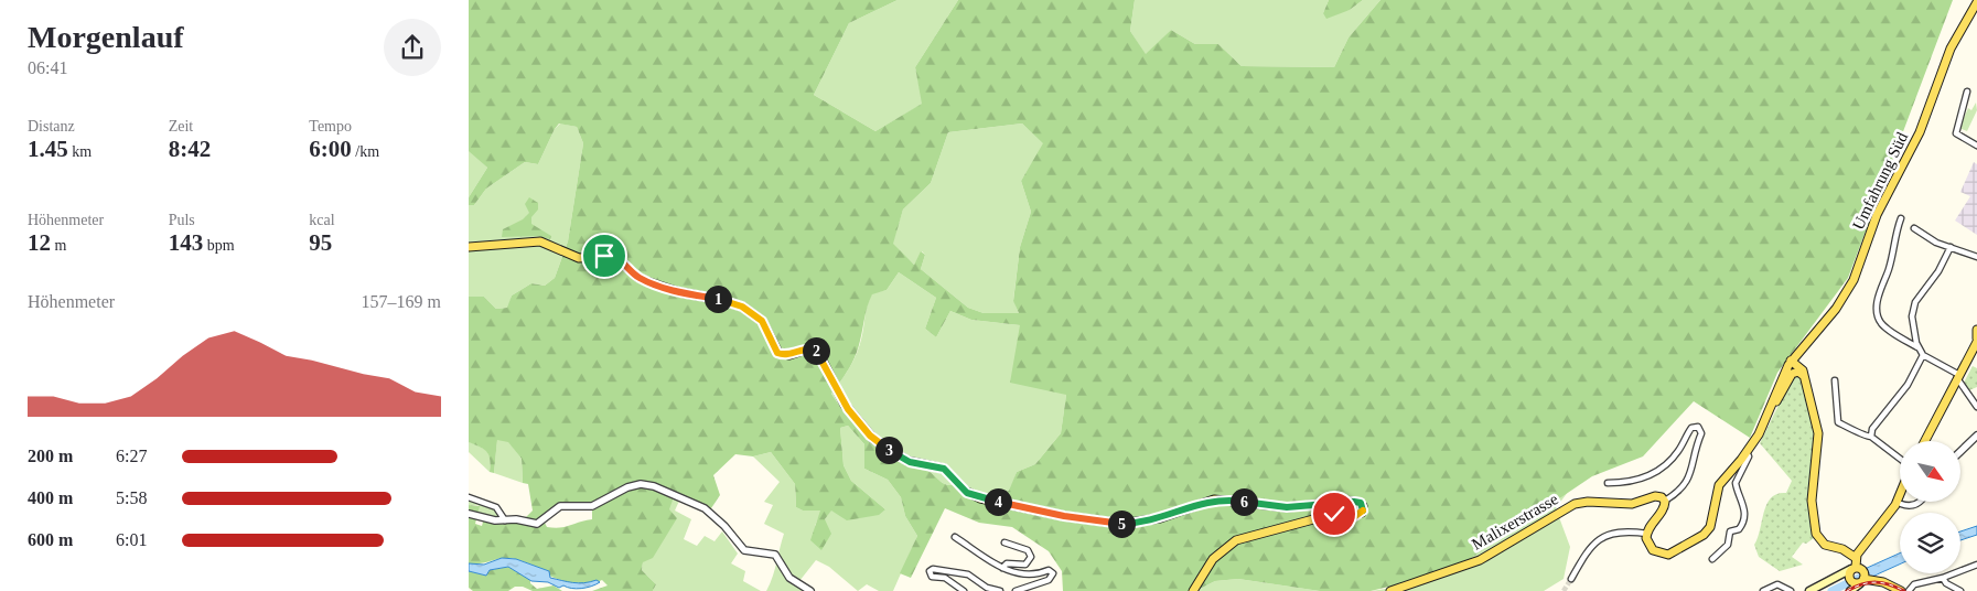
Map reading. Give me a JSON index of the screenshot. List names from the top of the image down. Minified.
{"streets":{"main road":["Umfahrung Süd","Malixerstrasse"]},"north":"bottom right","page":{"heading":["Morgenlauf","06:41"],"stats":[["Distanz","1.45 km"],["Zeit","8:42"],["Tempo","6:00 /km"],["Höhenmeter","12 m"],["Puls","143 bpm"],["kcal","95"]],"chart":["Höhenmeter","157–169 m"],"pins":["1","2","3","4","6","5"],"list":[{"name":"200 m","note":"6:27"},{"name":"400 m","note":"5:58"},{"name":"600 m","note":"6:01"}]}}
